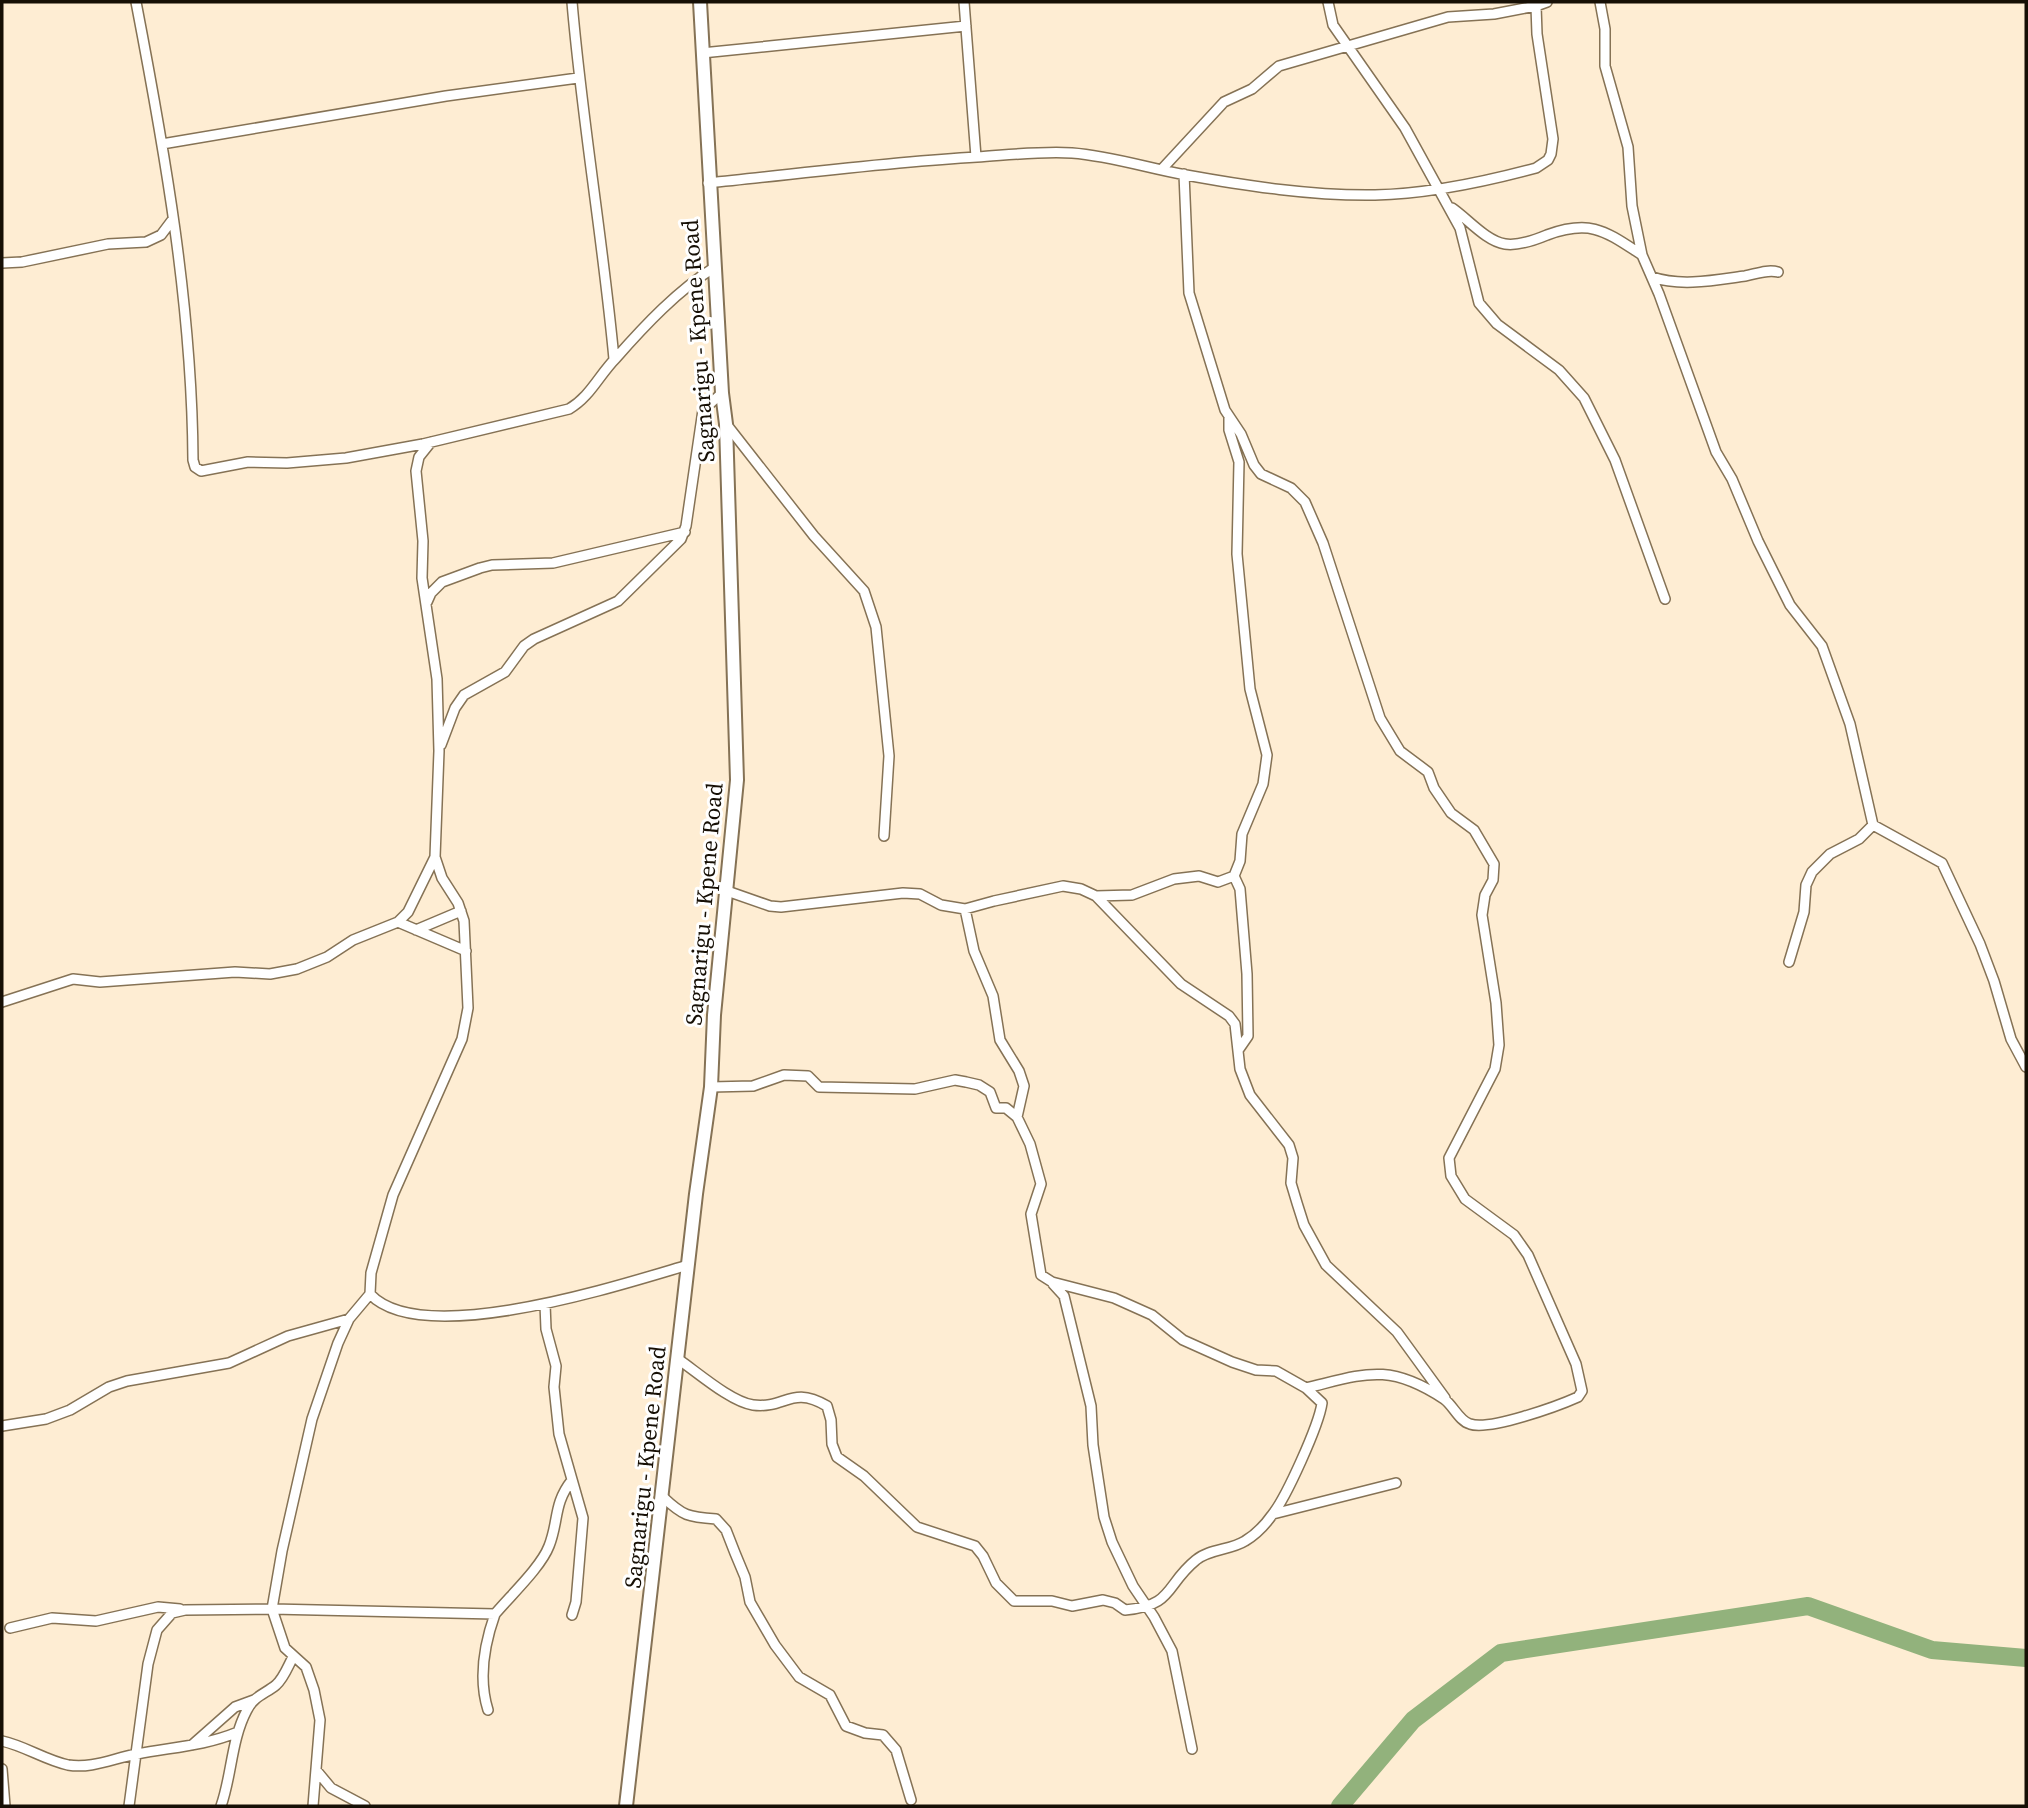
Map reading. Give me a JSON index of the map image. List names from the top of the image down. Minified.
{"streets":{"street":["Sagnarigu - Kpene Road"]}}
